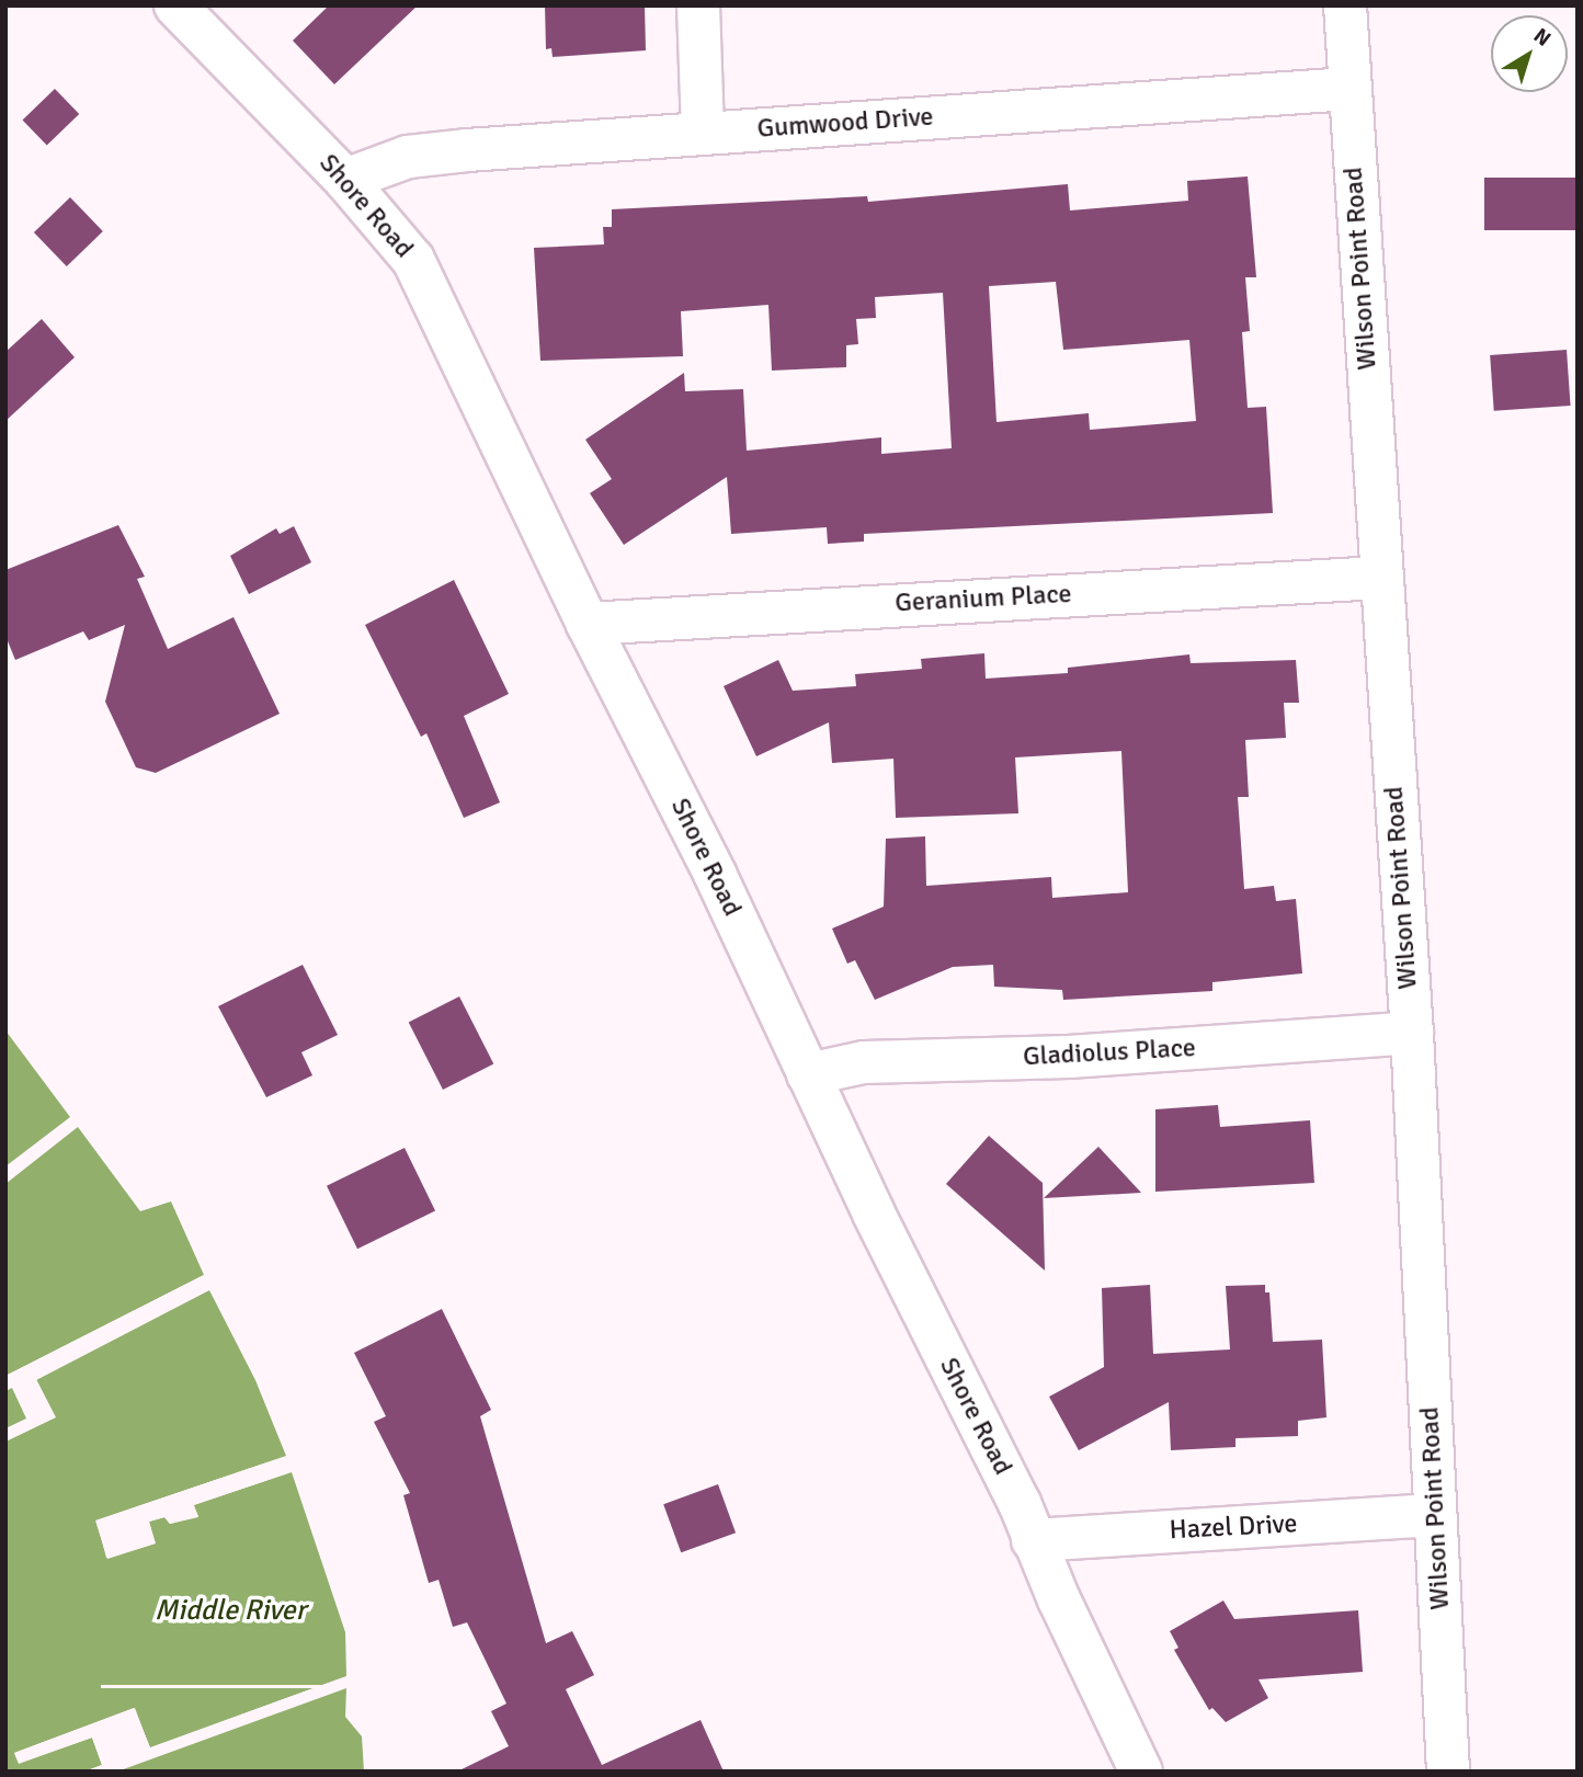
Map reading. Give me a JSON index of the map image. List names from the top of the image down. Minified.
{"streets":{"street":["Gumwood Drive","Shore Road","Wilson Point Road","Geranium Place","Gladiolus Place","Hazel Drive"]},"crossings":[["Gumwood Drive","Shore Road"],["Gumwood Drive","Wilson Point Road"],["Shore Road","Geranium Place"],["Shore Road","Gladiolus Place"],["Shore Road","Hazel Drive"],["Wilson Point Road","Geranium Place"],["Wilson Point Road","Gladiolus Place"],["Wilson Point Road","Hazel Drive"]],"water":["Middle River"],"north":"top right"}
